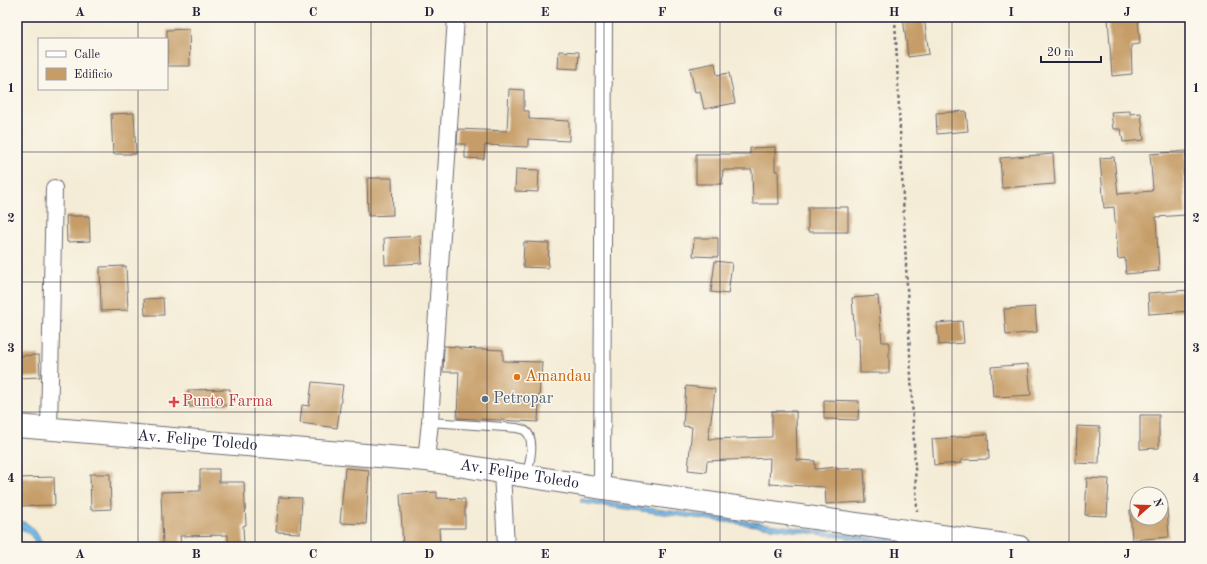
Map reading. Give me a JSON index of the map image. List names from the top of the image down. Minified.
{"streets":{"main road":["Av. Felipe Toledo"]},"places":{"other":["Amandau","Petropar"],"health":["Punto Farma"]},"legend":["Calle","Edificio"],"scale_bar":"20 m","north":"right","grid":{"columns":["A","B","C","D","E","F","G","H","I","J"],"rows":["1","2","3","4"]}}
